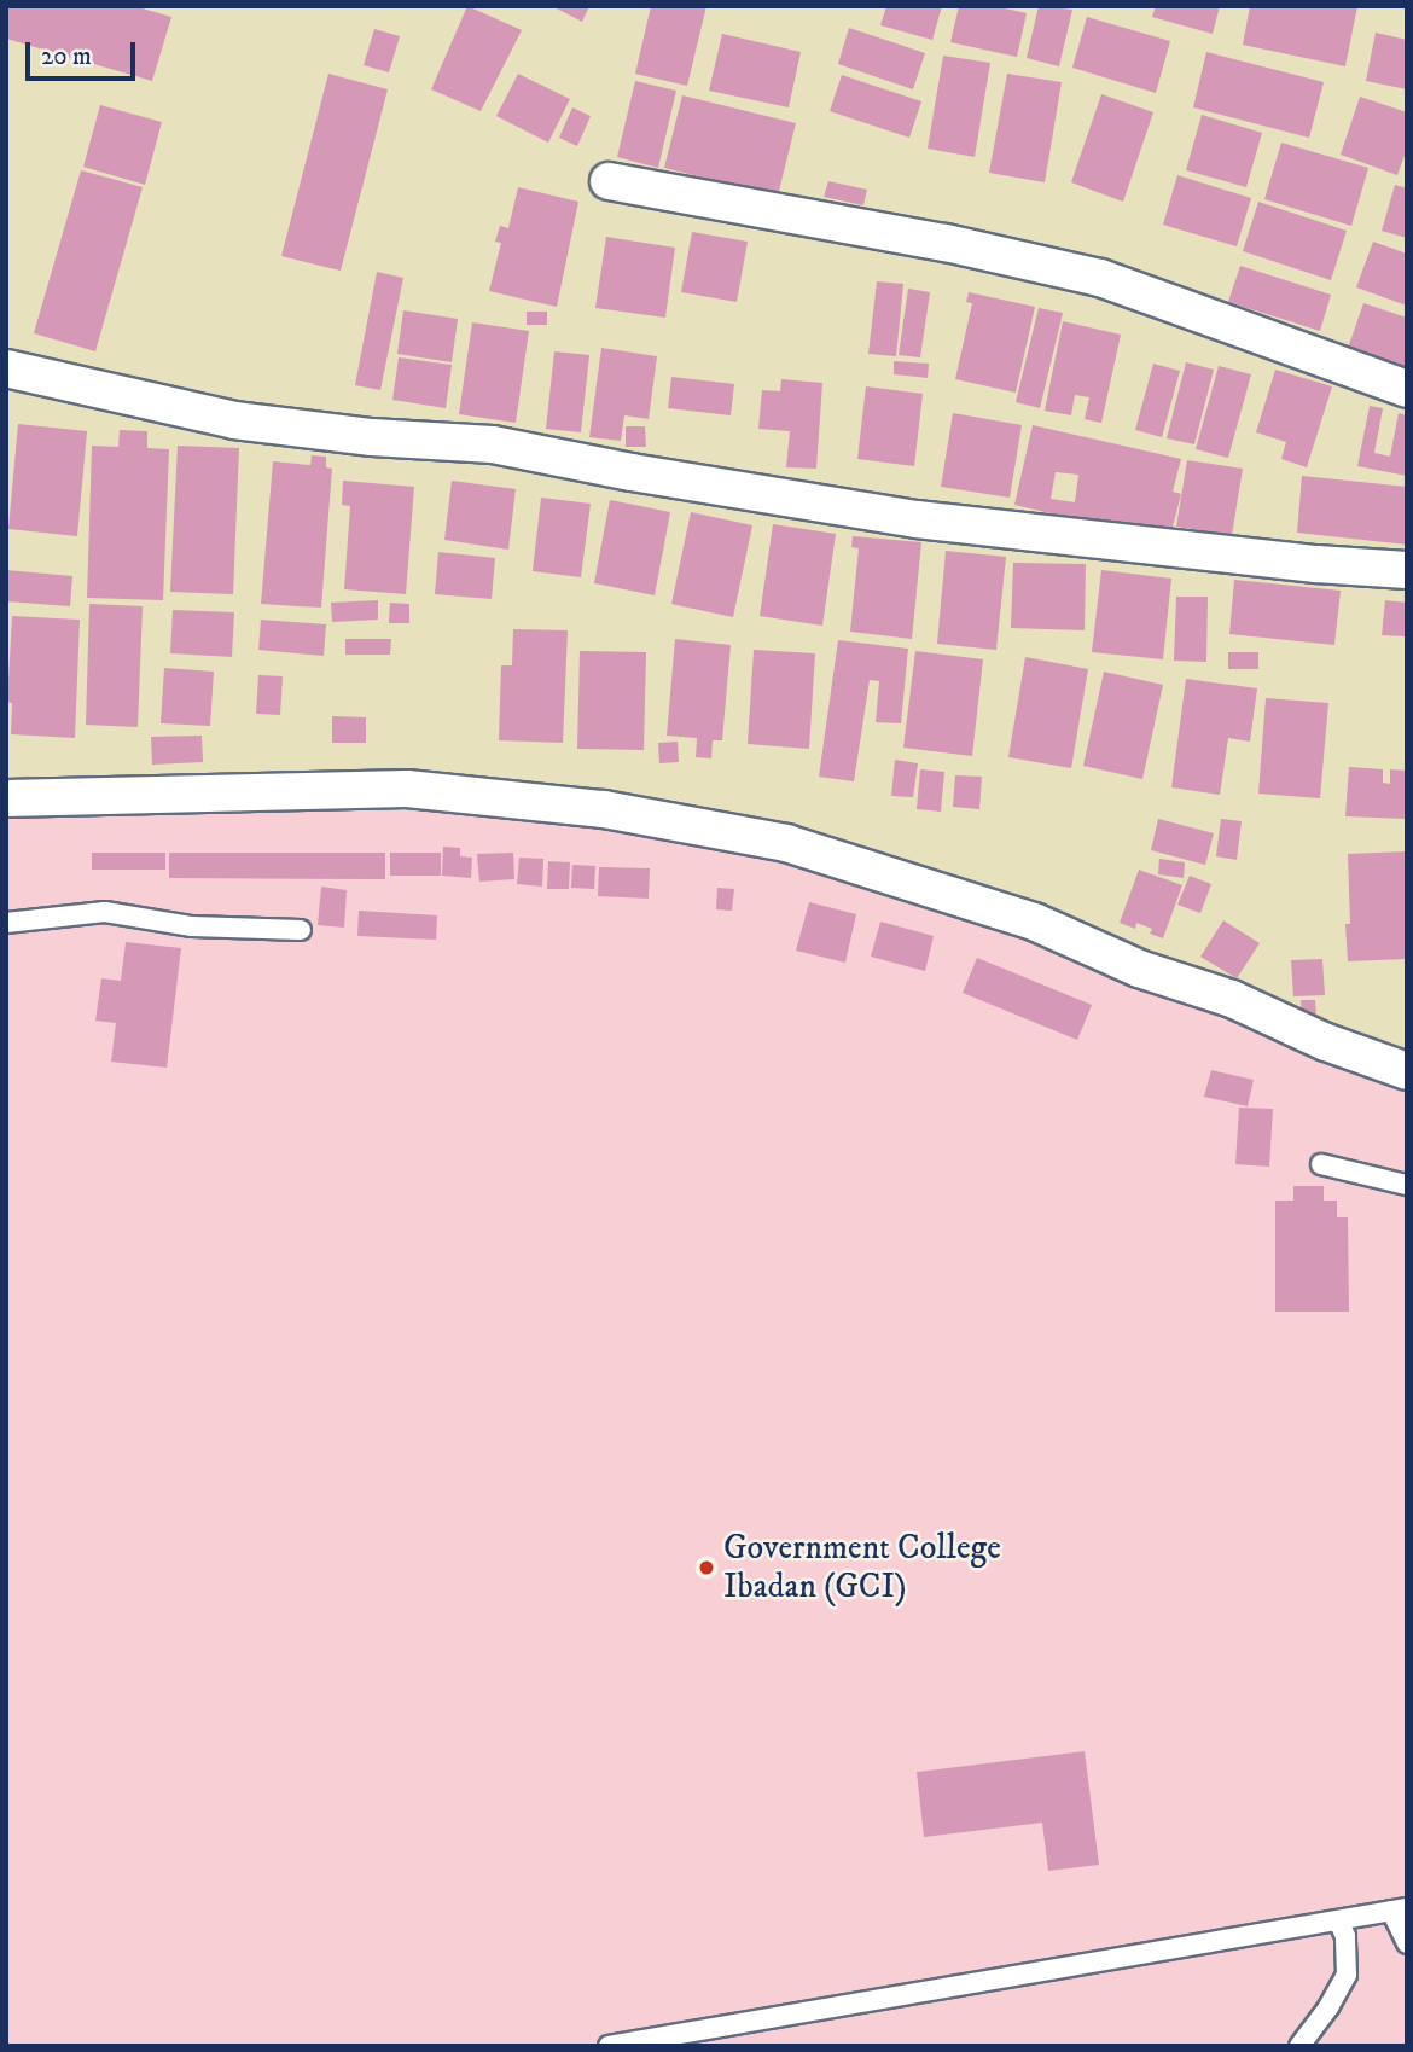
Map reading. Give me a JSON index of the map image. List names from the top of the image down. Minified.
{"places":["Government College Ibadan (GCI)"],"scale_bar":"20 m"}
